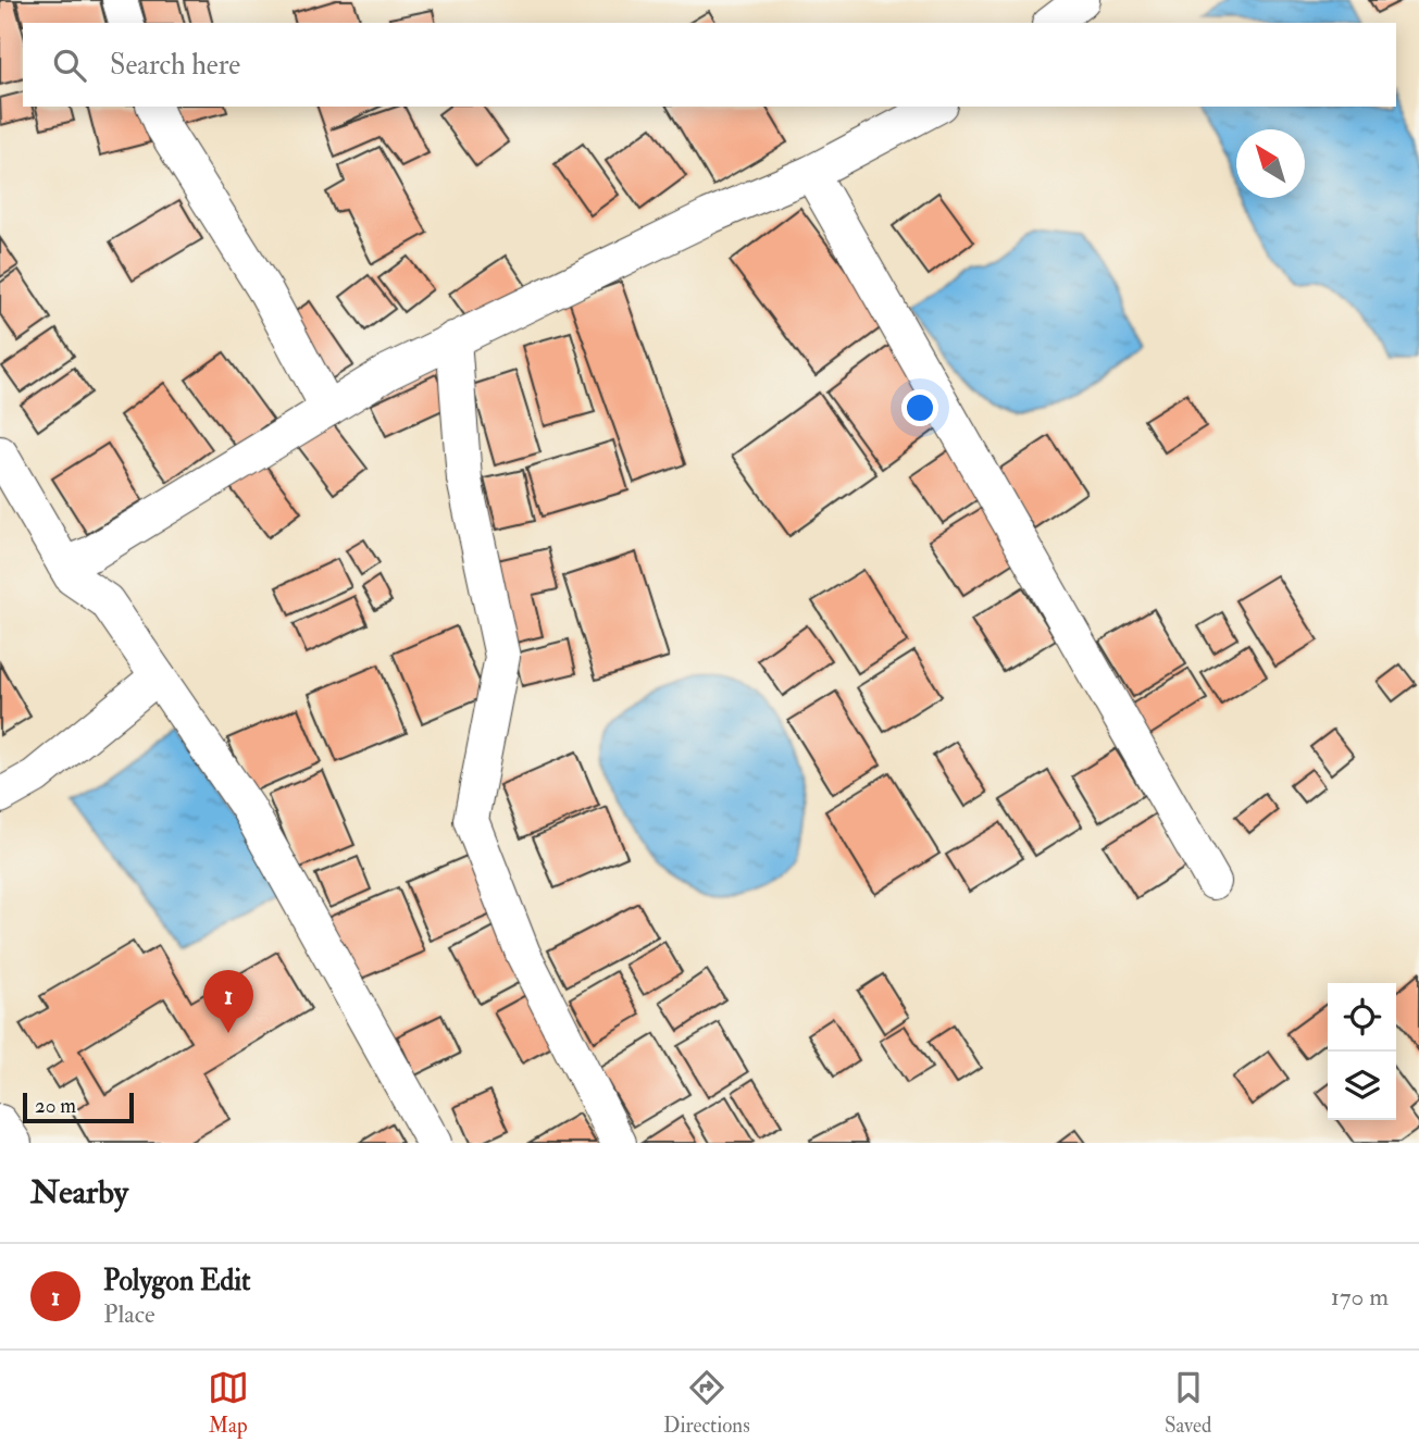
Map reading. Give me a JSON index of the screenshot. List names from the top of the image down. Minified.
{"scale_bar":"20 m","north":"top left","page":{"search":"Search here","pins":"1","scale":"20 m","heading":"Nearby","list":[{"mark":"1","name":"Polygon Edit","note":"Place","value":"170 m"}],"nav":["Map","Directions","Saved"]}}
